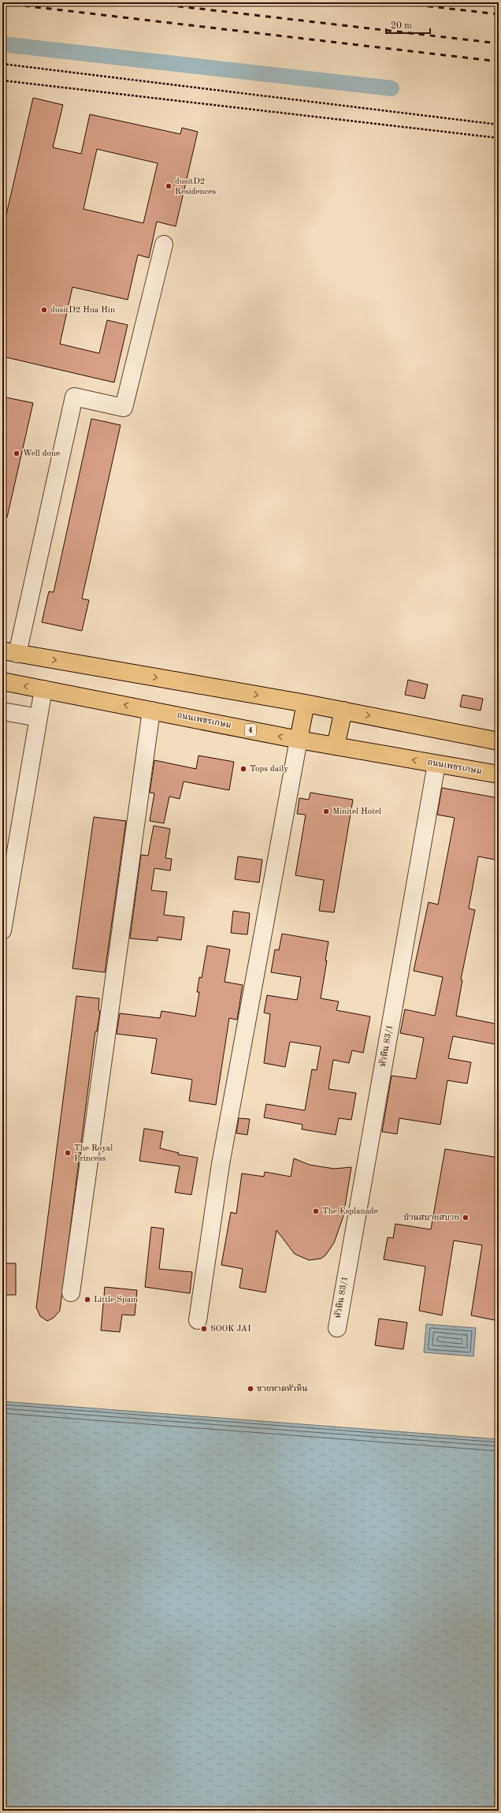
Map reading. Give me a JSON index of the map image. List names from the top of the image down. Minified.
{"streets":{"main road":["ถนนเพชรเกษม","4"],"street":["หัวหิน 83/1"]},"crossings":[["ถนนเพชรเกษม","หัวหิน 83/1"]],"places":["dusitD2 Residences","dusitD2 Hua Hin","Well done","Tops daily","Minitel Hotel","The Royal Princess","The Esplanade","บ้านสบายสบาย","Little Spain","SOOK JAI","ชายหาดหัวหิน"],"scale_bar":"20 m"}
